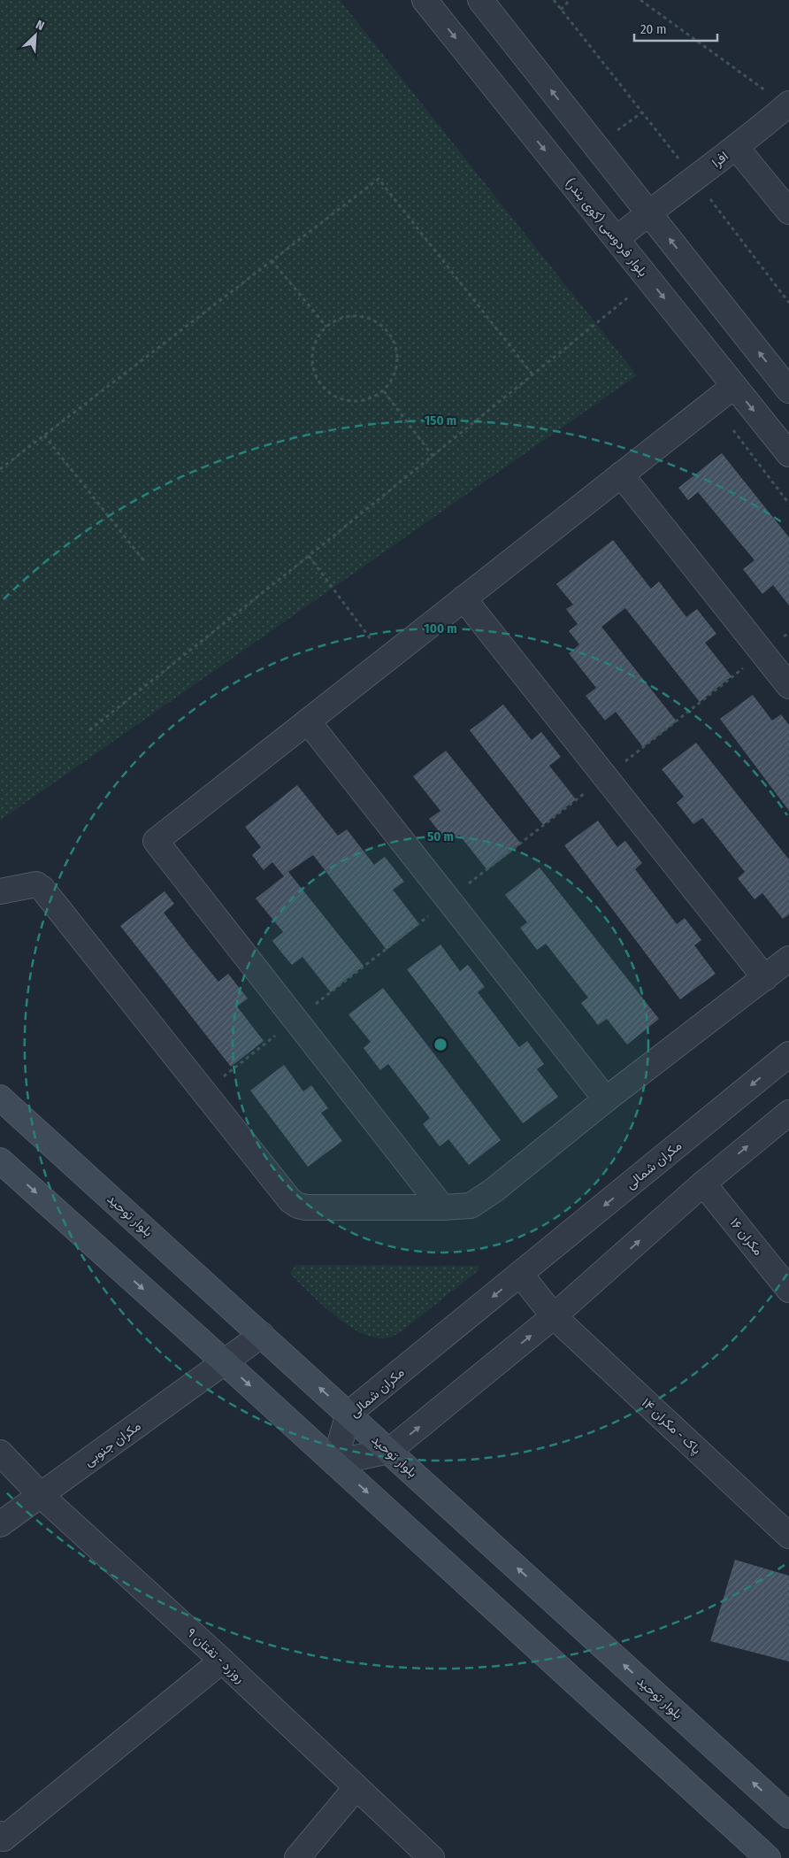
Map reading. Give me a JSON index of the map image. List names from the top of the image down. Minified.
{"streets":{"main road":["بلوار توحید"],"street":["افرا","بلوار فردوسی (کوی بندر)","مکران شمالی","مکران ۱۶","پاک - مکران ۱۴","مکران جنوبی","روزرد - تفتان ۹"]},"crossings":[["افرا","بلوار فردوسی (کوی بندر)"],["مکران شمالی","بلوار توحید"],["مکران شمالی","پاک - مکران ۱۴"],["بلوار توحید","مکران جنوبی"],["مکران جنوبی","روزرد - تفتان ۹"]],"scale_bar":"20 m","north":"top right","rings":["150 m","100 m","50 m"]}
